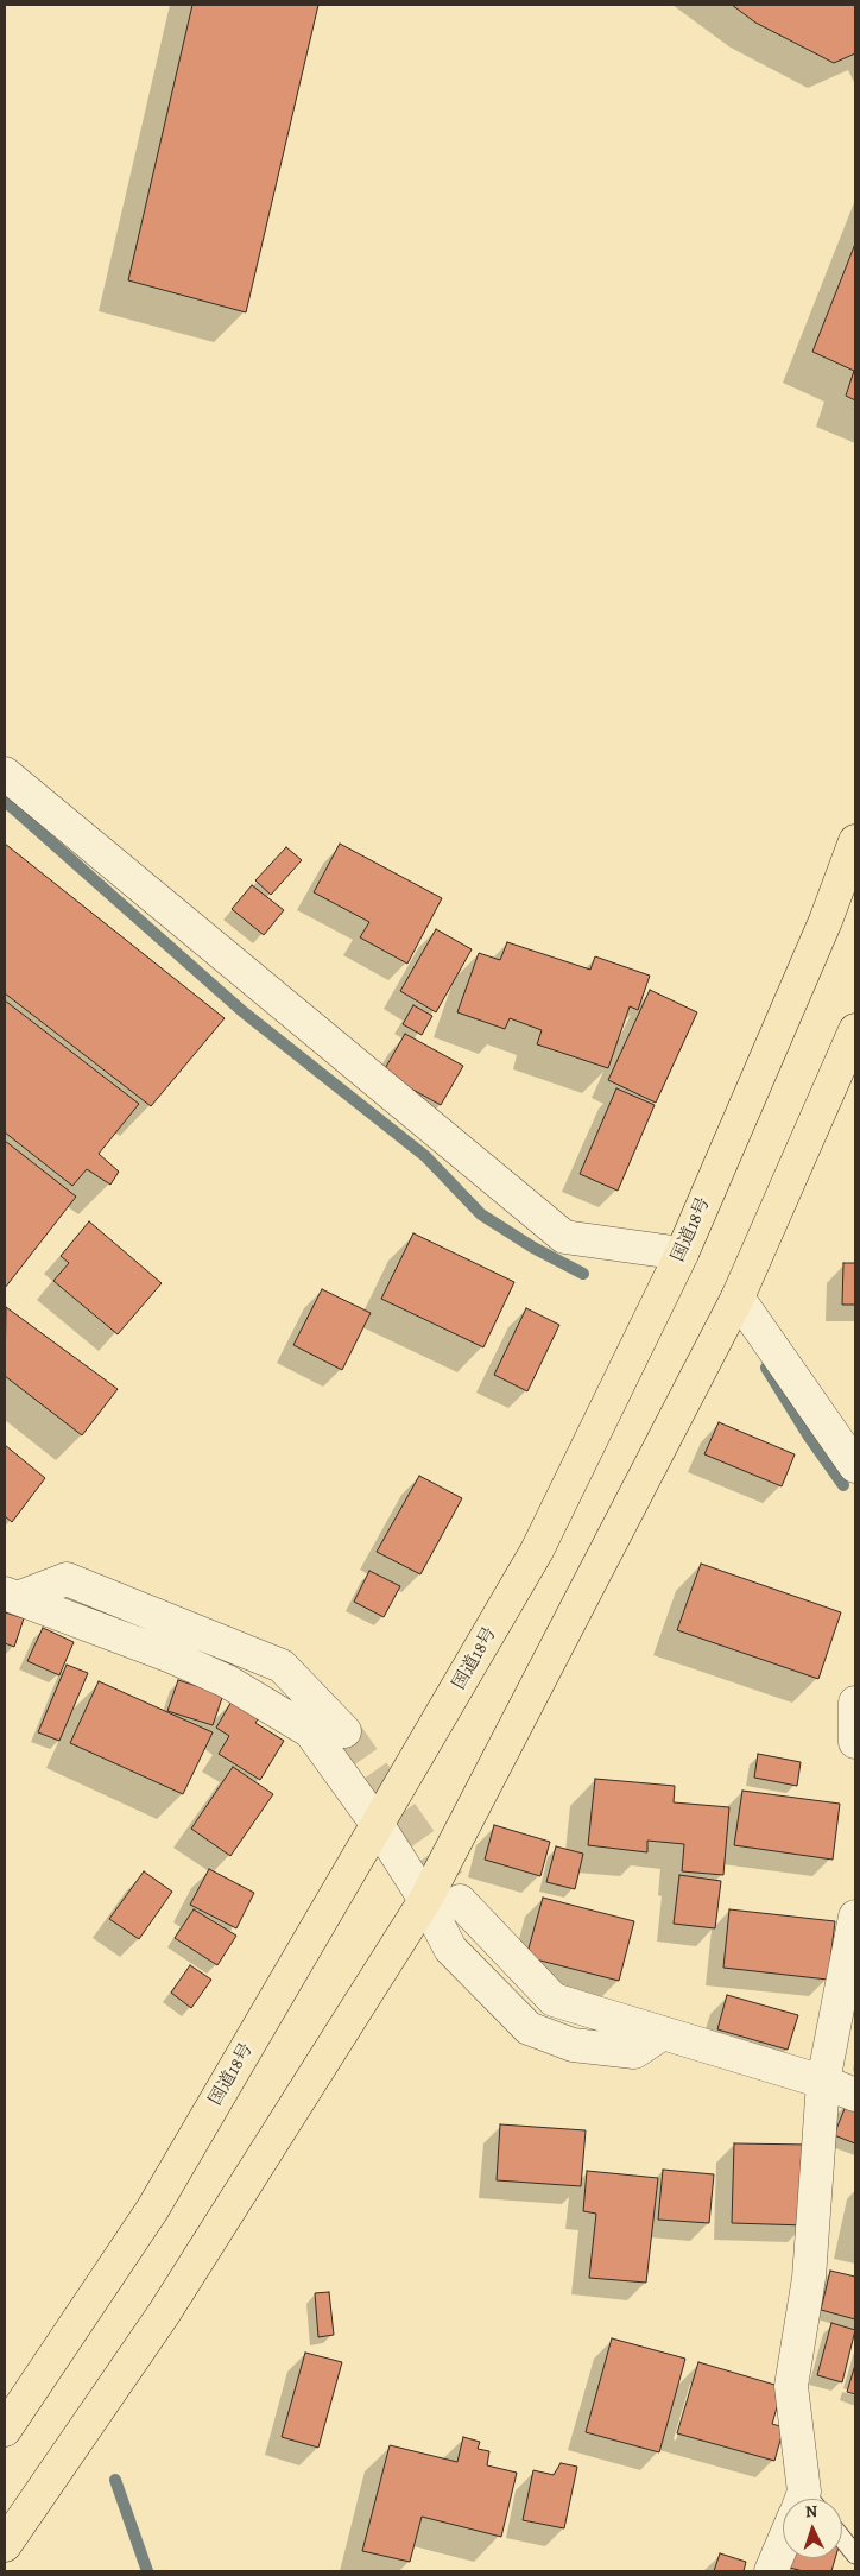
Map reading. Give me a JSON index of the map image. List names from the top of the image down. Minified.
{"streets":{"highway":["国道18号"]},"north":"top"}
